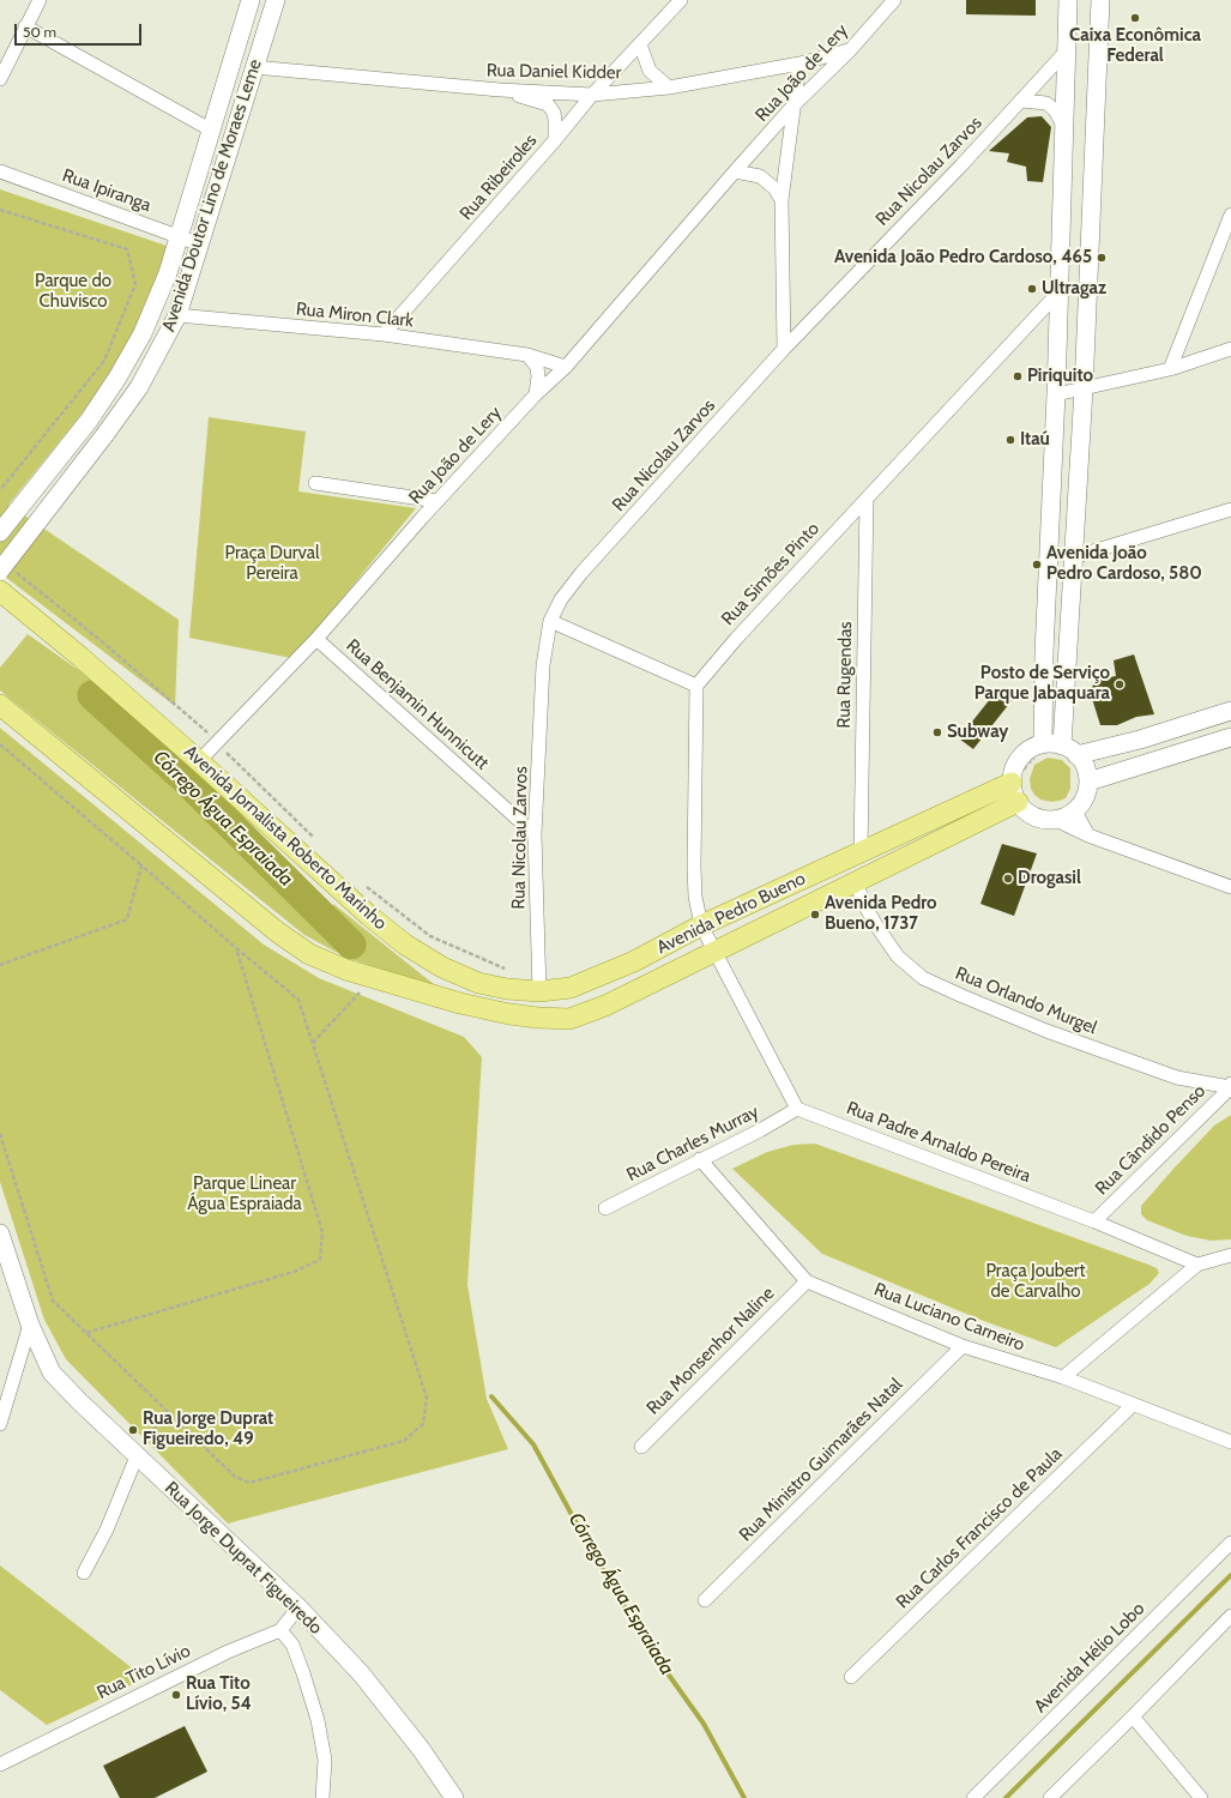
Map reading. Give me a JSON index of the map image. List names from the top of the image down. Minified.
{"streets":{"main road":["Avenida Doutor Lino de Moraes Leme","Avenida Jornalista Roberto Marinho","Avenida Pedro Bueno","Rua Jorge Duprat Figueiredo"],"street":["Rua Daniel Kidder","Rua João de Lery","Rua Nicolau Zarvos","Rua Ribeiroles","Rua Ipiranga","Rua Miron Clark","Rua Simões Pinto","Rua Rugendas","Rua Benjamin Hunnicutt","Rua Orlando Murgel","Rua Cândido Penso","Rua Padre Arnaldo Pereira","Rua Charles Murray","Rua Luciano Carneiro","Rua Monsenhor Naline","Rua Ministro Guimarães Natal","Rua Carlos Francisco de Paula","Avenida Hélio Lobo","Rua Tito Lívio"]},"crossings":[["Rua Daniel Kidder","Rua João de Lery"],["Rua Daniel Kidder","Rua Ribeiroles"],["Rua Daniel Kidder","Avenida Doutor Lino de Moraes Leme"],["Rua João de Lery","Rua Miron Clark"],["Rua João de Lery","Rua Benjamin Hunnicutt"],["Rua João de Lery","Avenida Jornalista Roberto Marinho"],["Rua Nicolau Zarvos","Rua Benjamin Hunnicutt"],["Rua Nicolau Zarvos","Avenida Pedro Bueno"],["Rua Ribeiroles","Rua Miron Clark"],["Rua Ipiranga","Avenida Doutor Lino de Moraes Leme"],["Avenida Doutor Lino de Moraes Leme","Rua Miron Clark"],["Rua Simões Pinto","Rua Rugendas"],["Rua Rugendas","Avenida Pedro Bueno"],["Avenida Jornalista Roberto Marinho","Avenida Pedro Bueno"],["Avenida Pedro Bueno","Rua Orlando Murgel"],["Rua Orlando Murgel","Rua Cândido Penso"],["Rua Cândido Penso","Rua Padre Arnaldo Pereira"],["Rua Padre Arnaldo Pereira","Rua Charles Murray"],["Rua Charles Murray","Rua Luciano Carneiro"],["Rua Luciano Carneiro","Rua Monsenhor Naline"],["Rua Luciano Carneiro","Rua Ministro Guimarães Natal"],["Rua Luciano Carneiro","Rua Carlos Francisco de Paula"]],"water":["Córrego Água Espraiada"],"parks":["Parque do Chuvisco","Praça Durval Pereira","Parque Linear Água Espraiada","Praça Joubert de Carvalho"],"places":["Caixa Econômica Federal","Avenida João Pedro Cardoso, 465","Ultragaz","Piriquito","Itaú","Avenida João Pedro Cardoso, 580","Posto de Serviço Parque Jabaquara","Subway","Drogasil","Avenida Pedro Bueno, 1737","Rua Jorge Duprat Figueiredo, 49","Rua Tito Lívio, 54"],"scale_bar":"50 m"}
